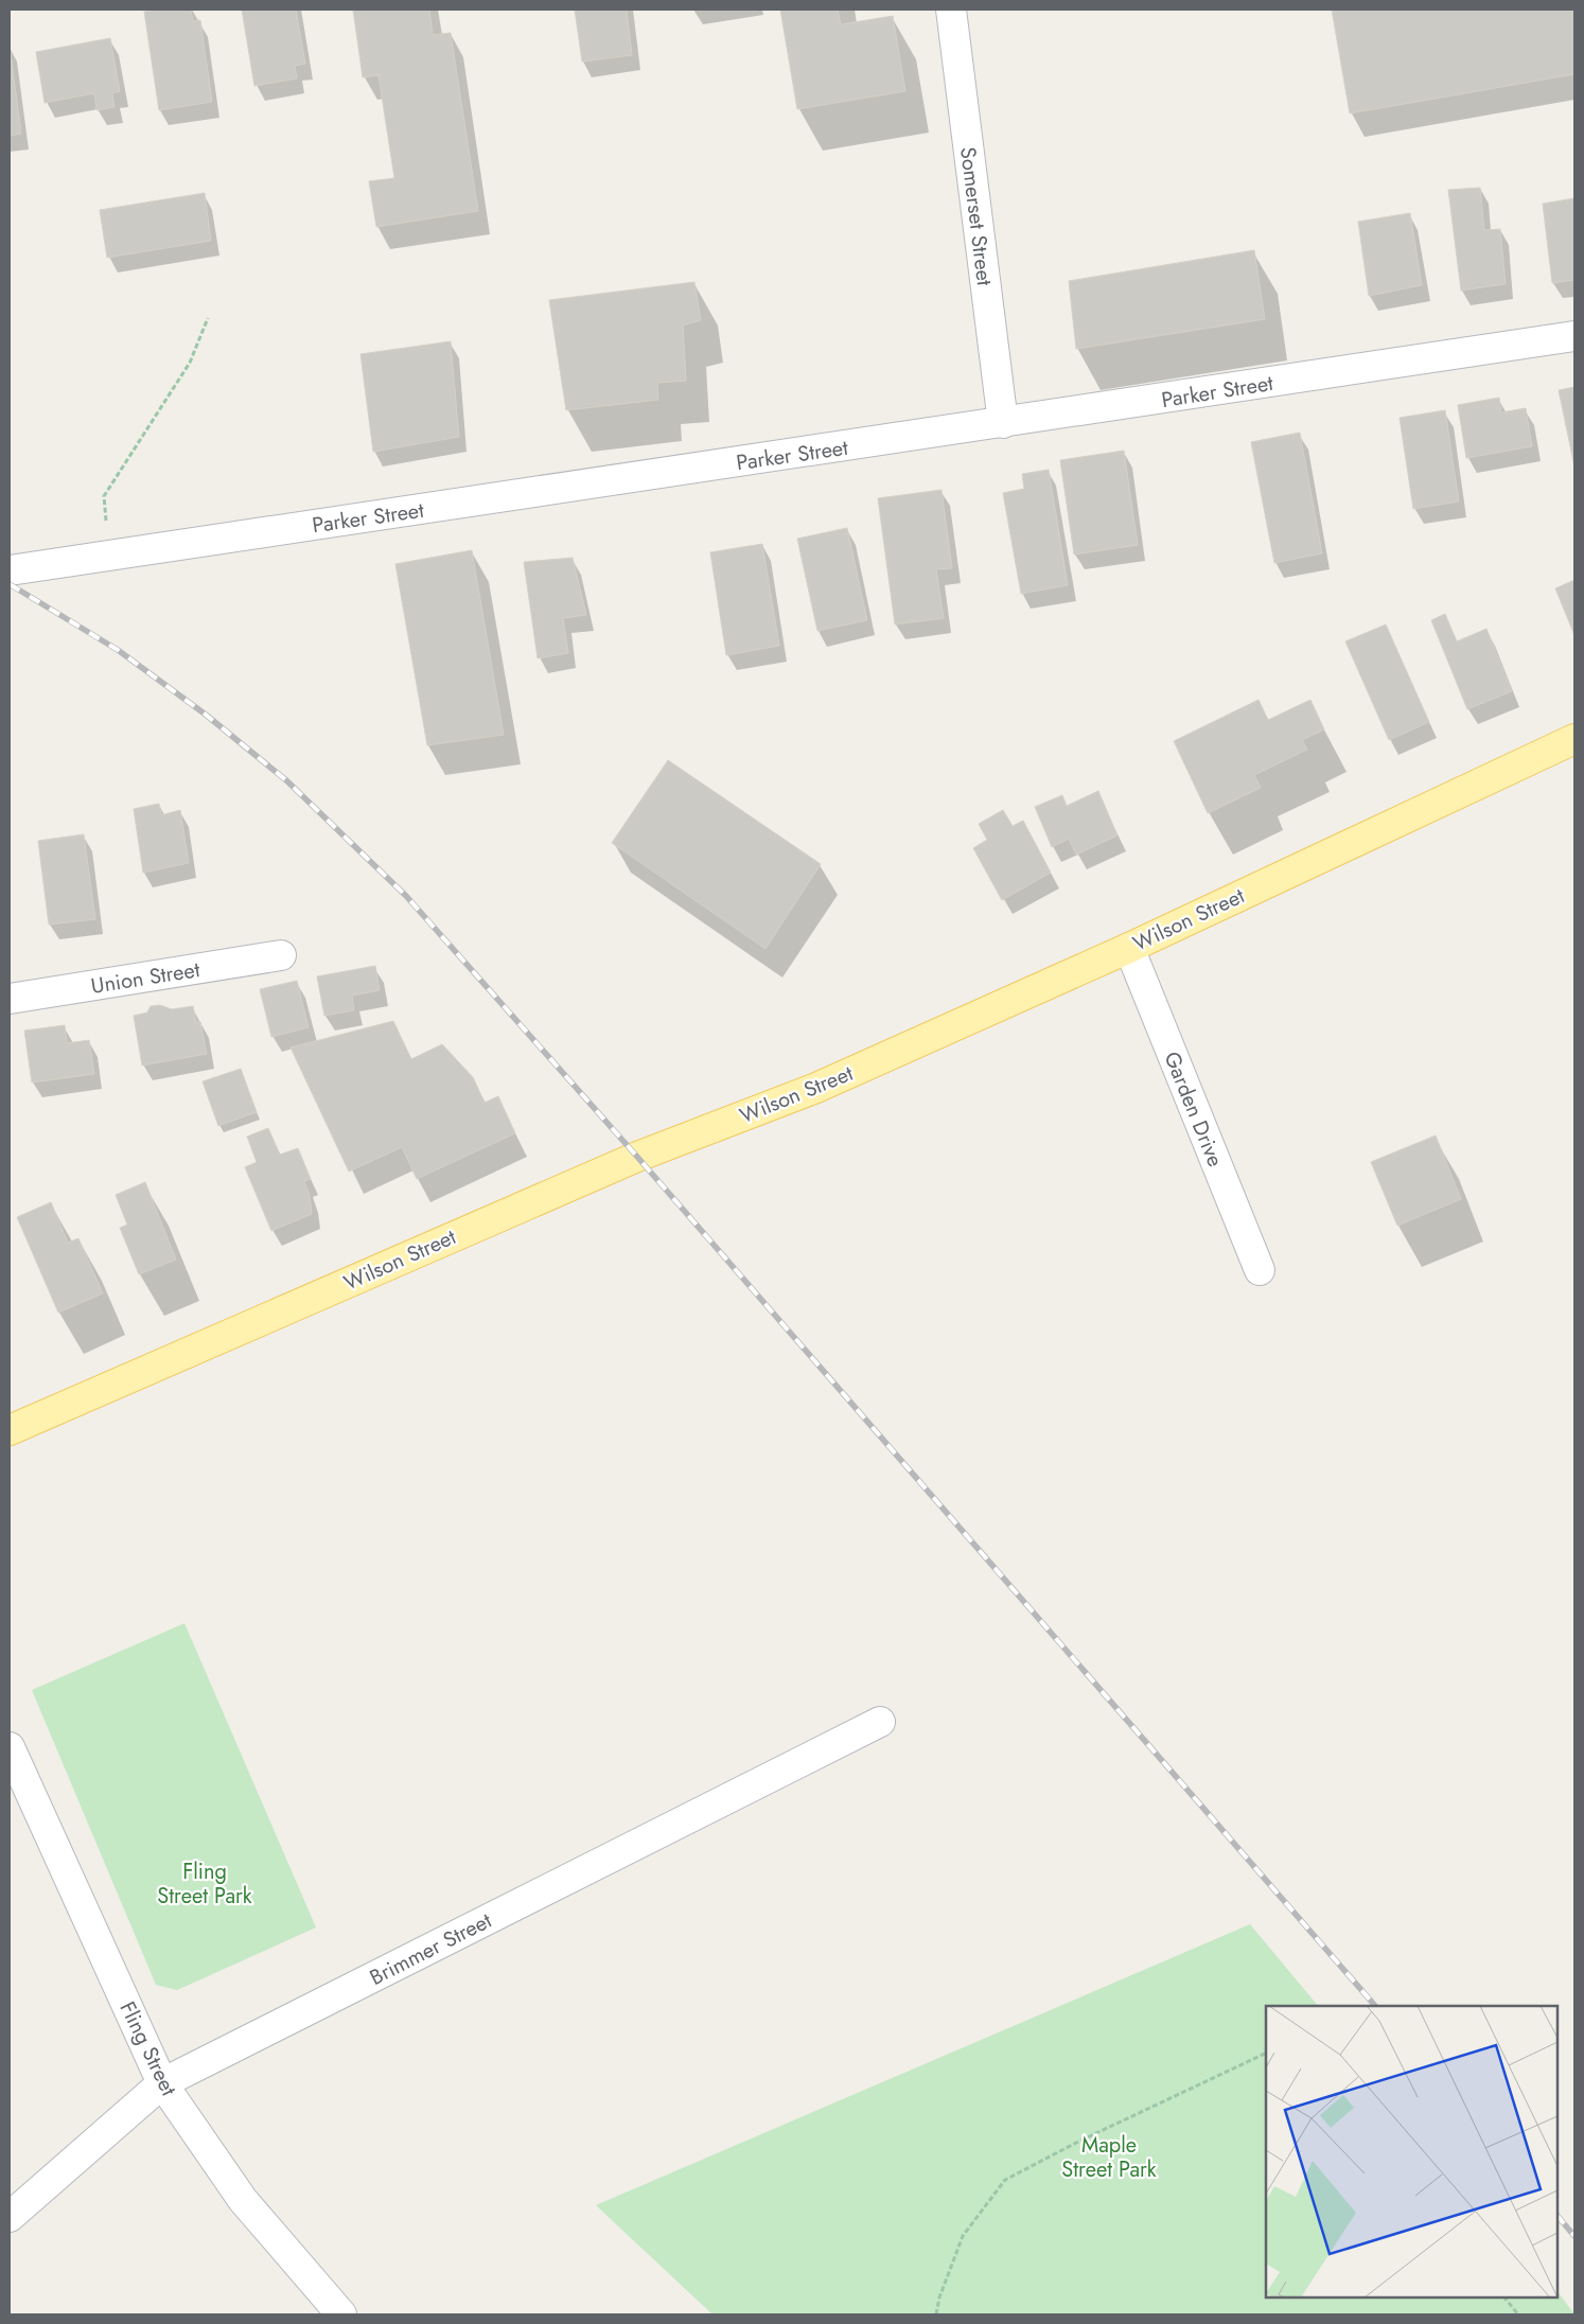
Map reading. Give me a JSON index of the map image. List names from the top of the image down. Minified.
{"streets":{"main road":["Wilson Street"],"street":["Somerset Street","Parker Street","Union Street","Garden Drive","Brimmer Street","Fling Street"]},"crossings":[["Somerset Street","Parker Street"],["Wilson Street","Garden Drive"],["Brimmer Street","Fling Street"]],"parks":["Fling Street Park","Maple Street Park"]}
